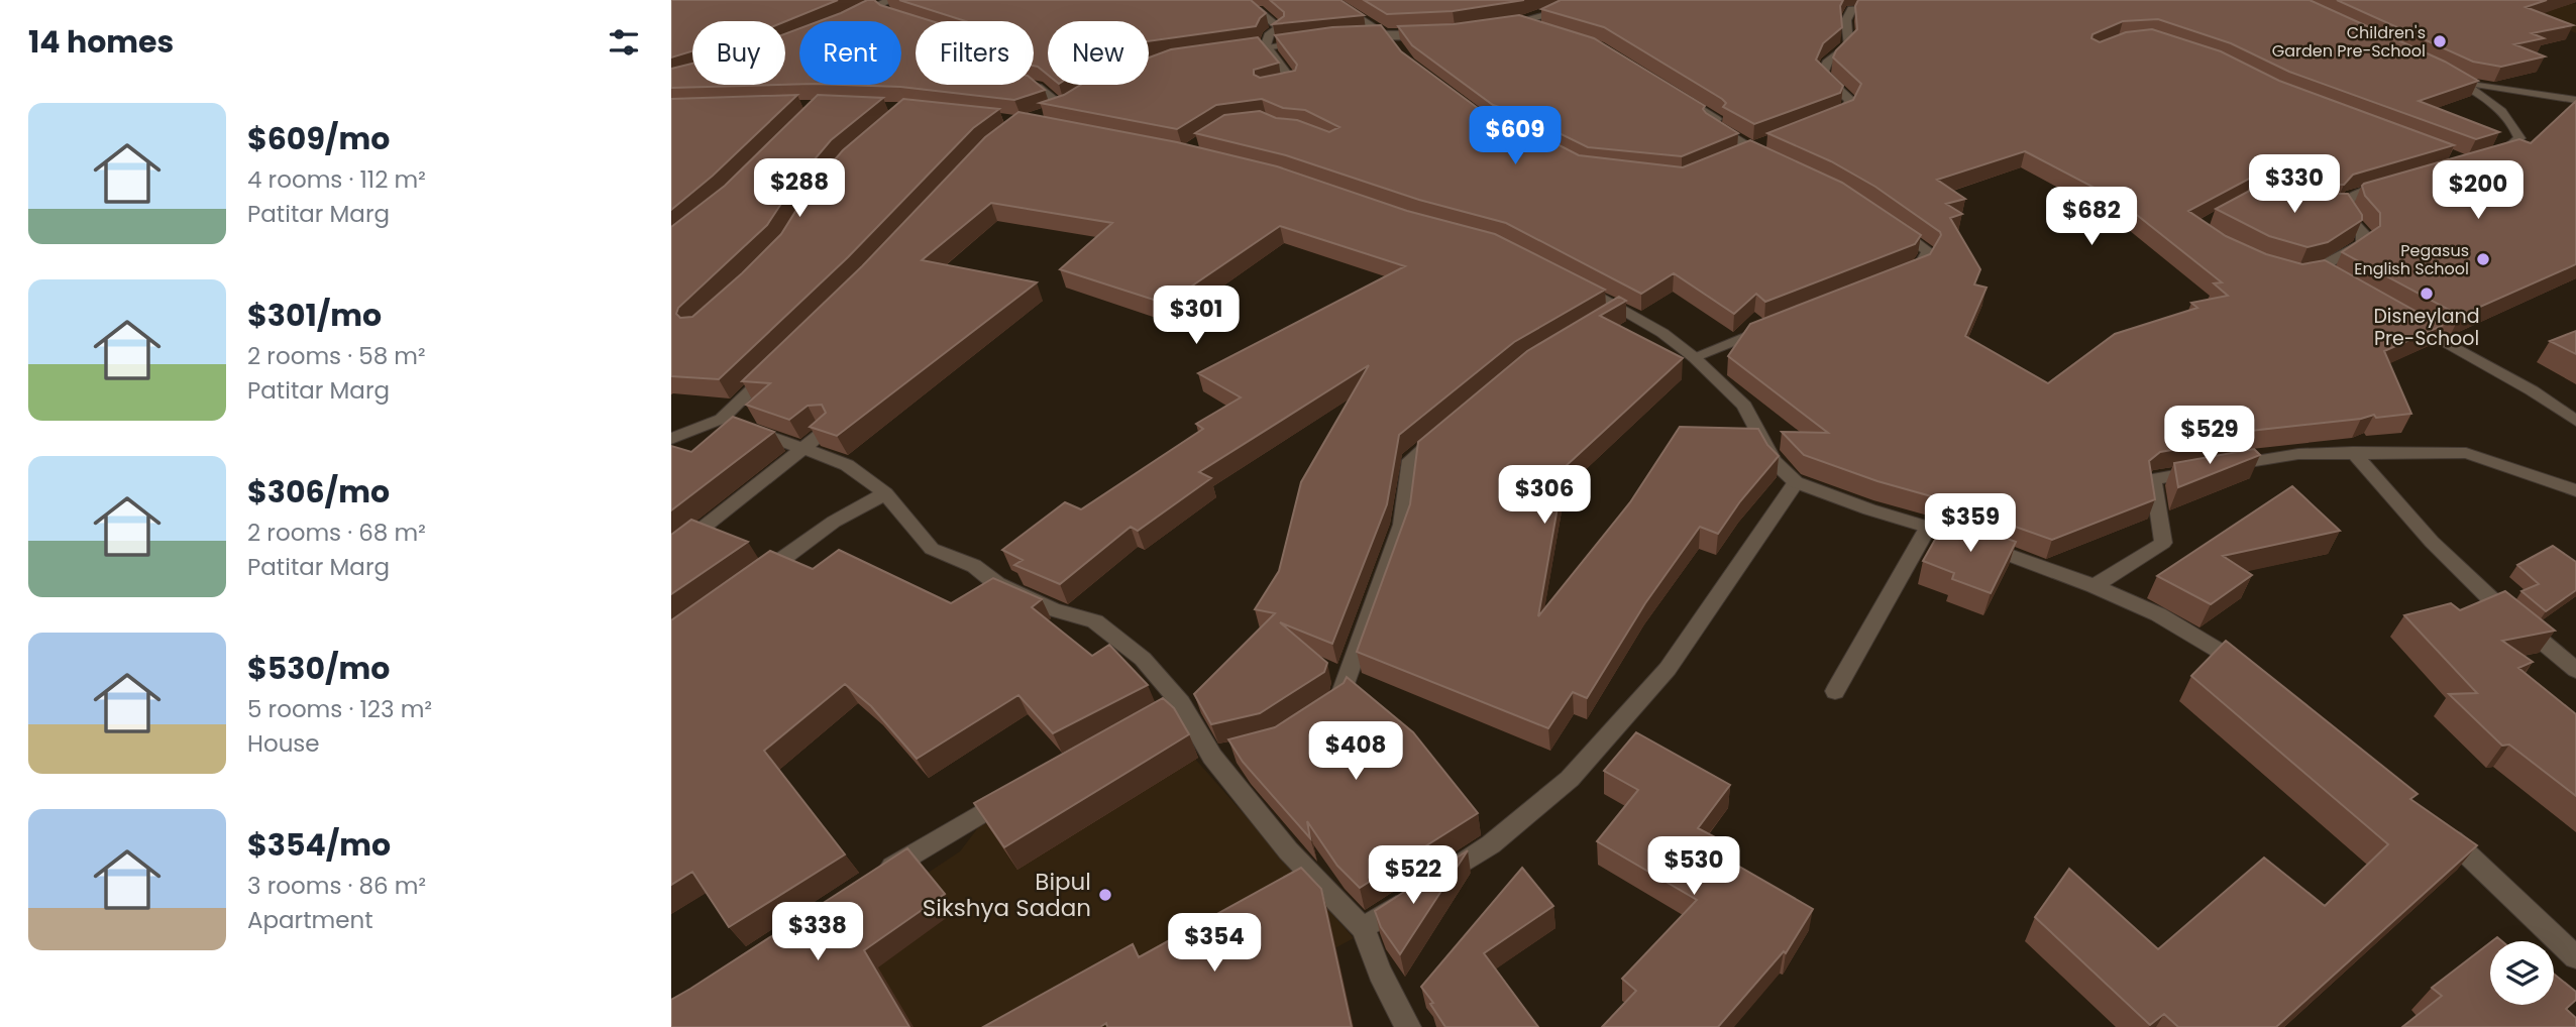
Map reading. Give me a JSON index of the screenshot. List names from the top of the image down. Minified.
{"places":["Children's Garden Pre-School","Pegasus English School","Disneyland Pre-School","Bipul Sikshya Sadan"],"page":{"heading":"14 homes","chip":["Buy","Rent","Filters","New"],"list":[{"name":"$609/mo","note":"4 rooms · 112 m² · Patitar Marg"},{"name":"$301/mo","note":"2 rooms · 58 m² · Patitar Marg"},{"name":"$306/mo","note":"2 rooms · 68 m² · Patitar Marg"},{"name":"$530/mo","note":"5 rooms · 123 m² · House"},{"name":"$354/mo","note":"3 rooms · 86 m² · Apartment"}],"price":["$609","$330","$288","$200","$682","$301","$529","$306","$359","$408","$530","$522","$338","$354"]}}
